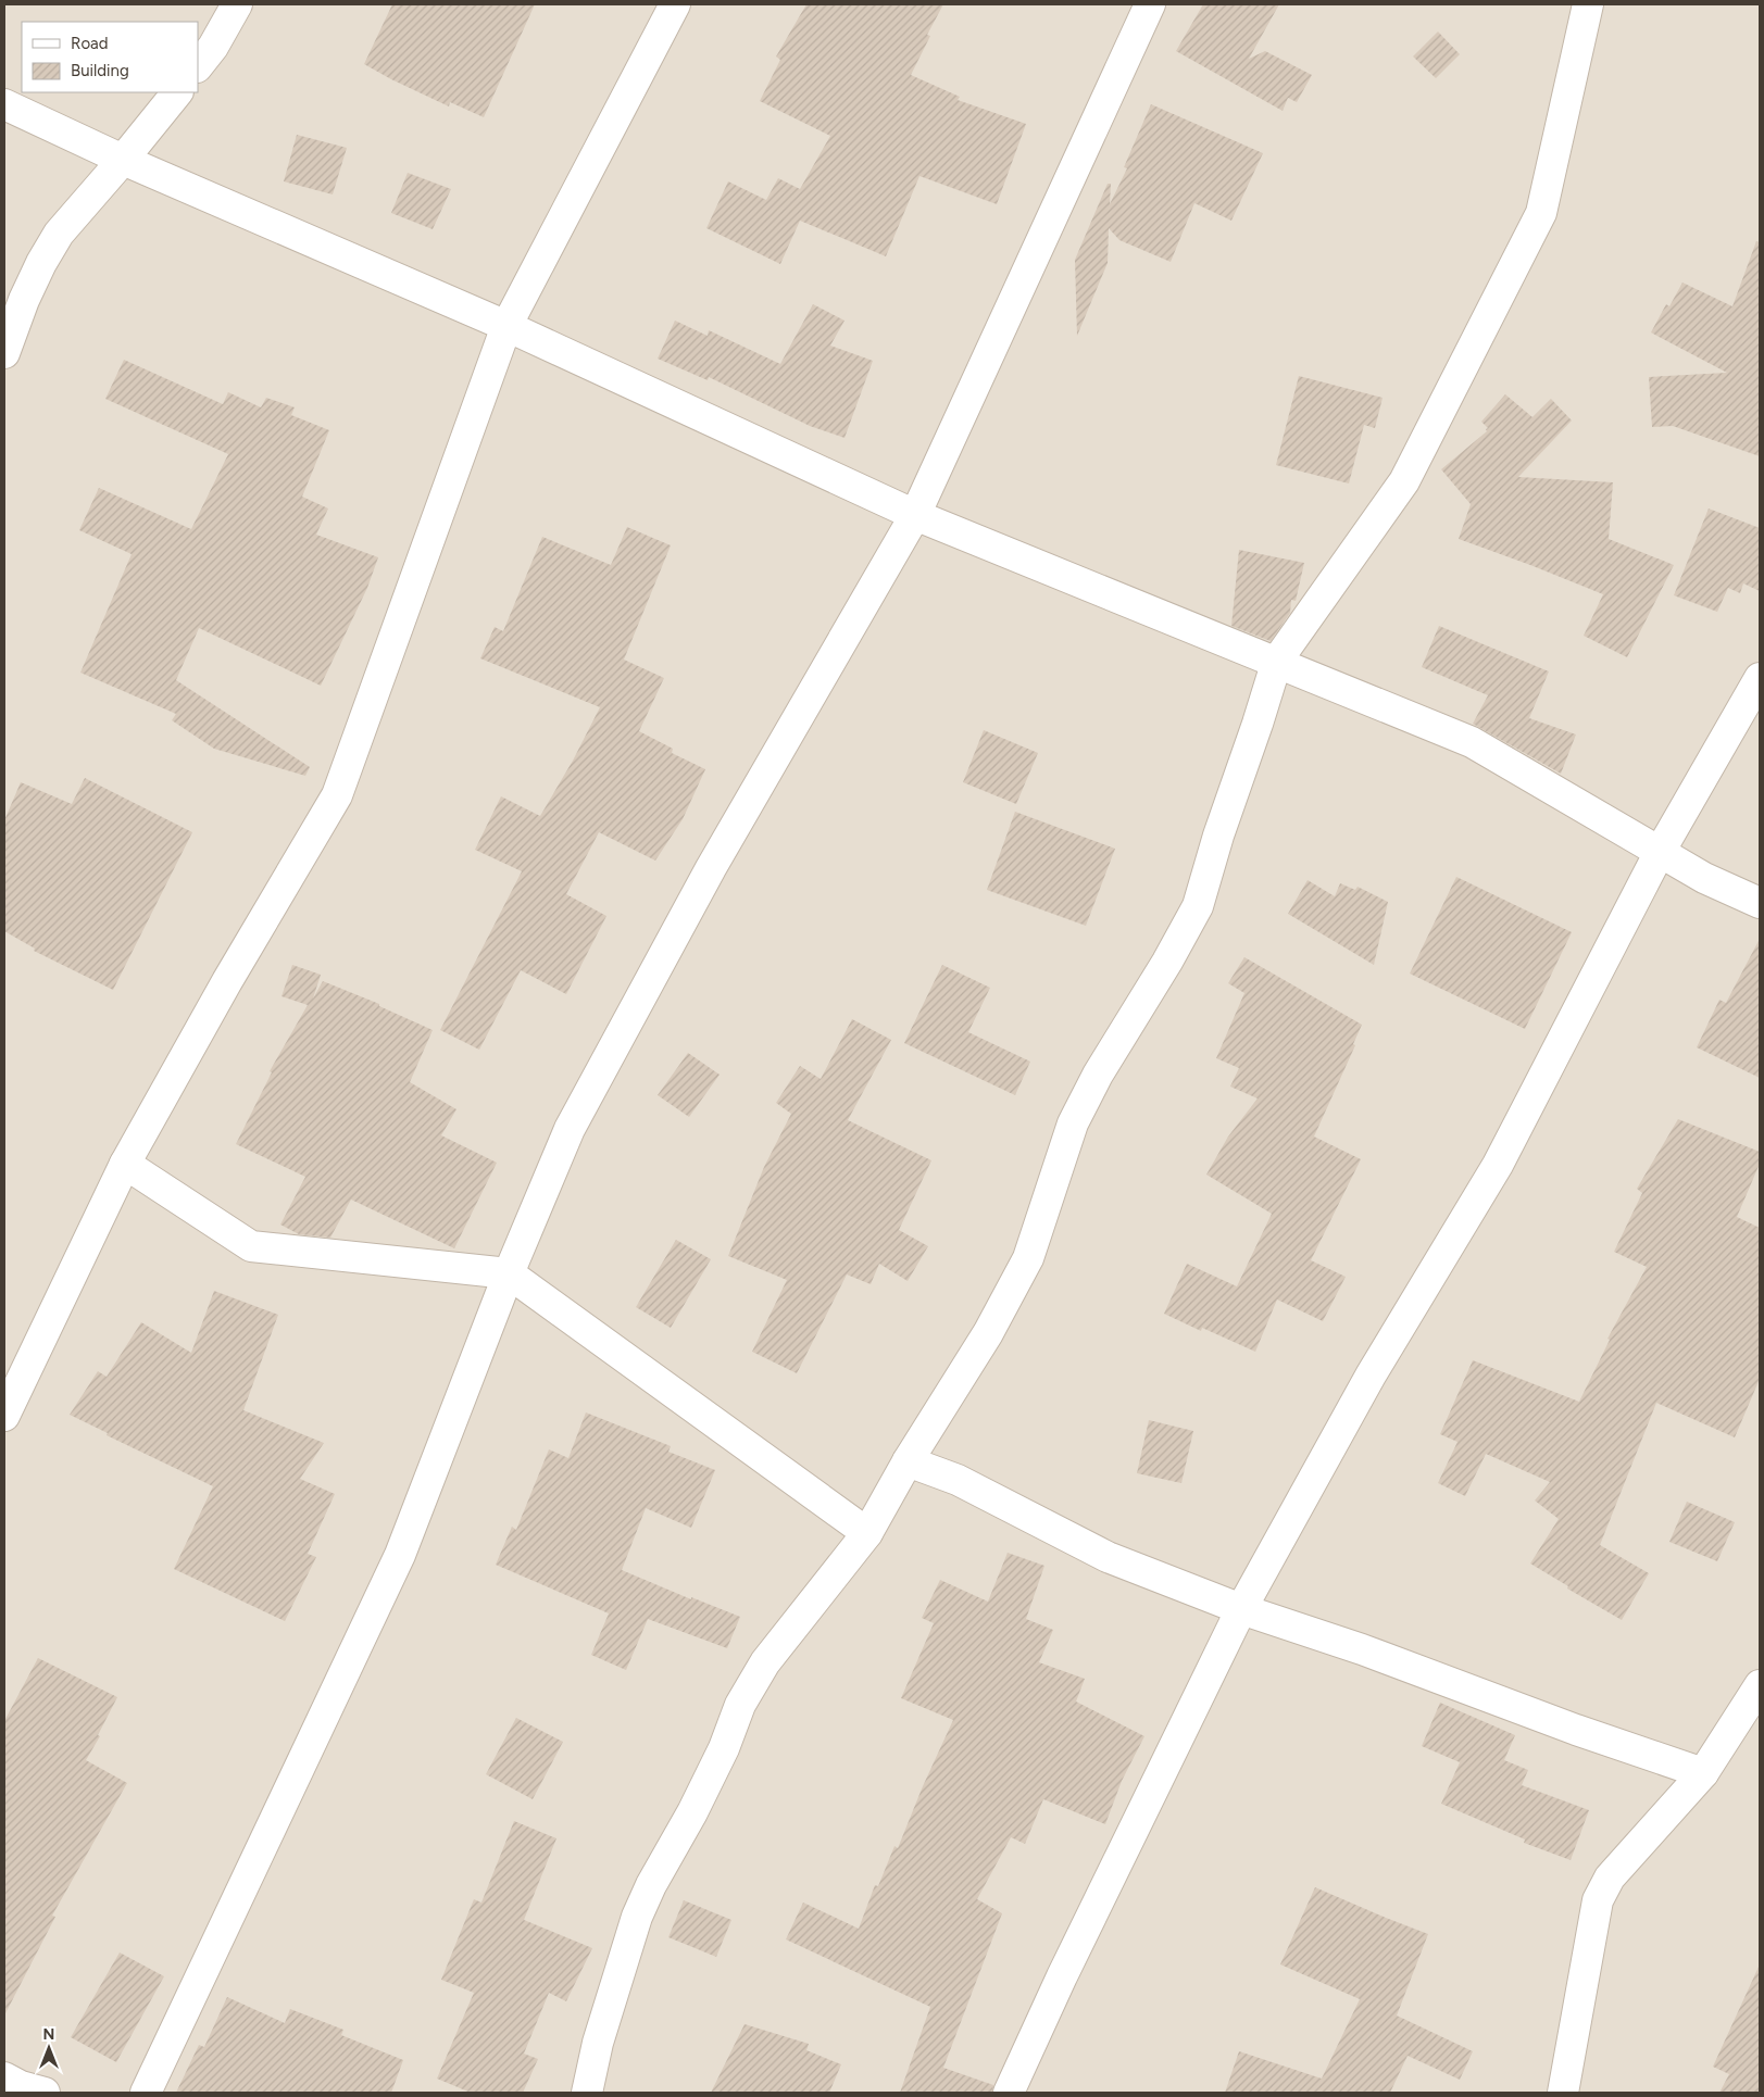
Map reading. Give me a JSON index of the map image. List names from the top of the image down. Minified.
{"legend":["Road","Building"],"north":"top"}
